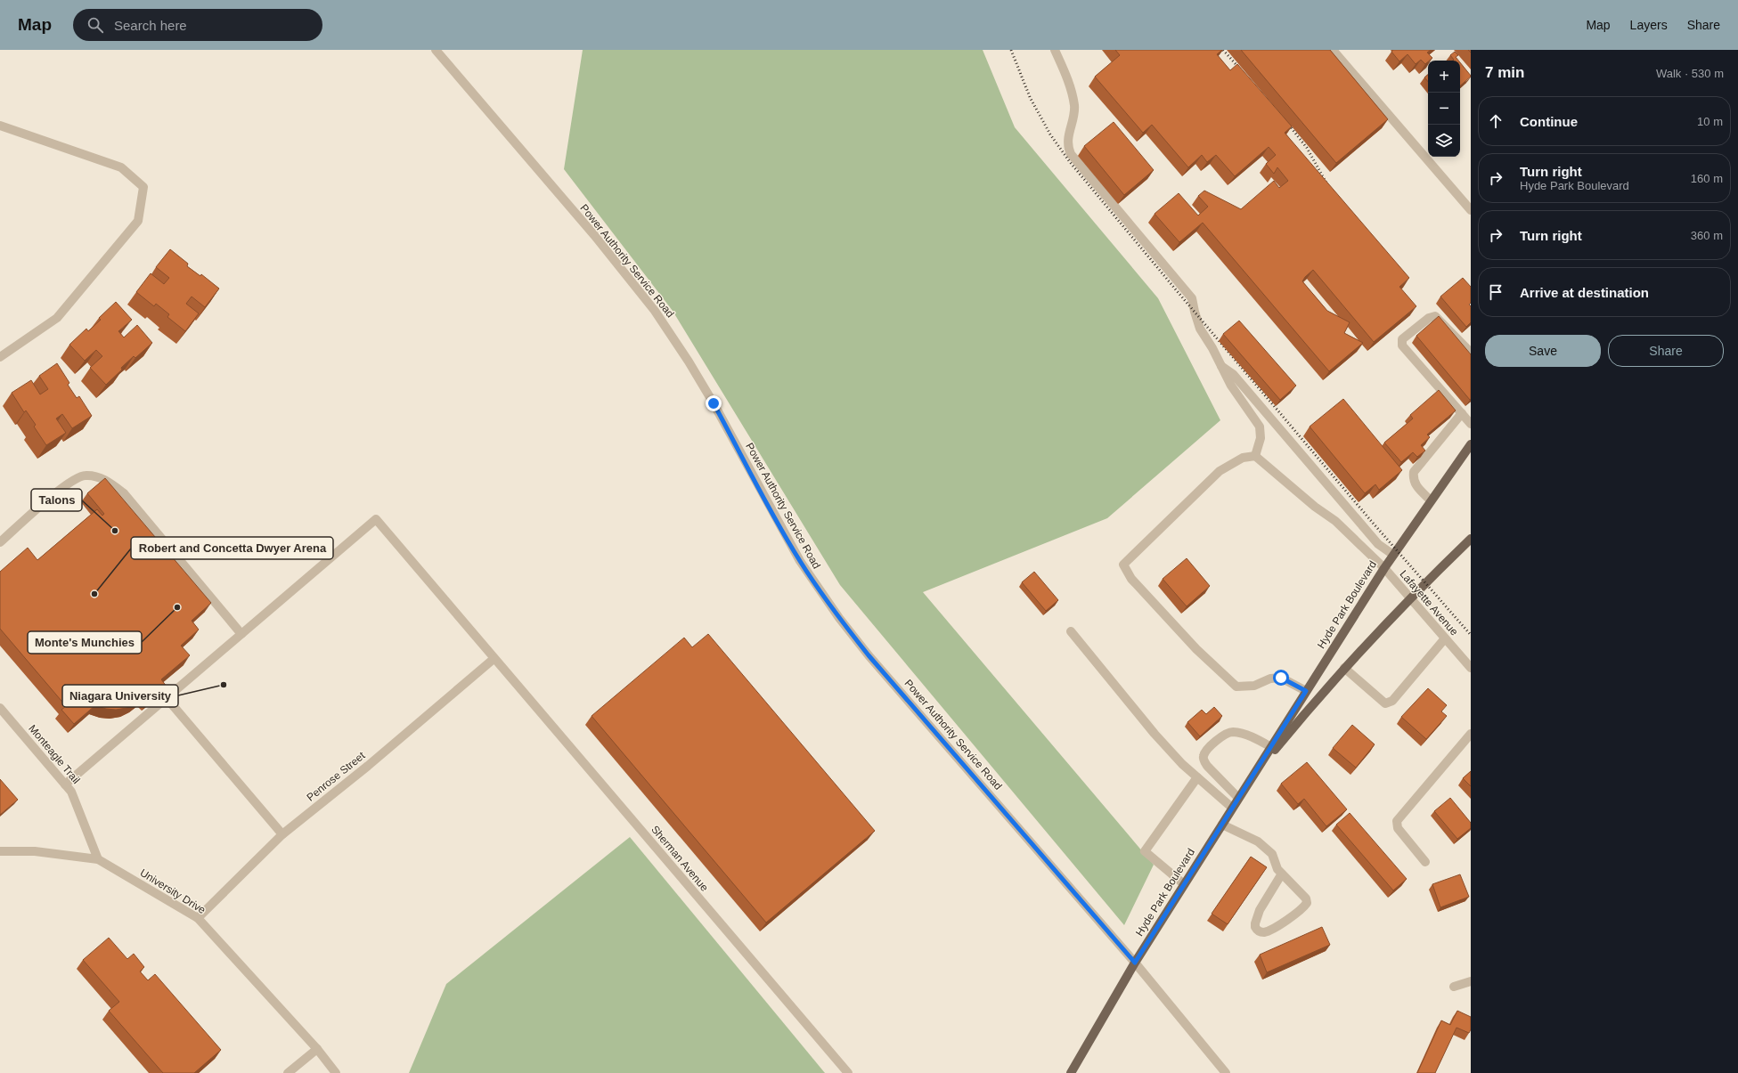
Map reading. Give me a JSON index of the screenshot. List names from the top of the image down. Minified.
{"streets":{"main road":["Hyde Park Boulevard"],"street":["Power Authority Service Road","Lafayette Avenue","Monteagle Trail","Penrose Street","Sherman Avenue","University Drive"]},"crossings":[["Power Authority Service Road","Hyde Park Boulevard"],["Lafayette Avenue","Hyde Park Boulevard"],["Monteagle Trail","University Drive"],["Penrose Street","Sherman Avenue"],["Penrose Street","University Drive"]],"places":["Talons","Robert and Concetta Dwyer Arena","Monte's Munchies","Niagara University"],"page":{"header":"Map","search":"Search here","nav":["Map","Layers","Share"],"heading":["7 min","Walk · 530 m"],"map_buttons":["+","−"],"list":[["Continue","10 m"],["Turn right","Hyde Park Boulevard","160 m"],["Turn right","360 m"],"Arrive at destination"],"buttons":["Save","Share"]}}
